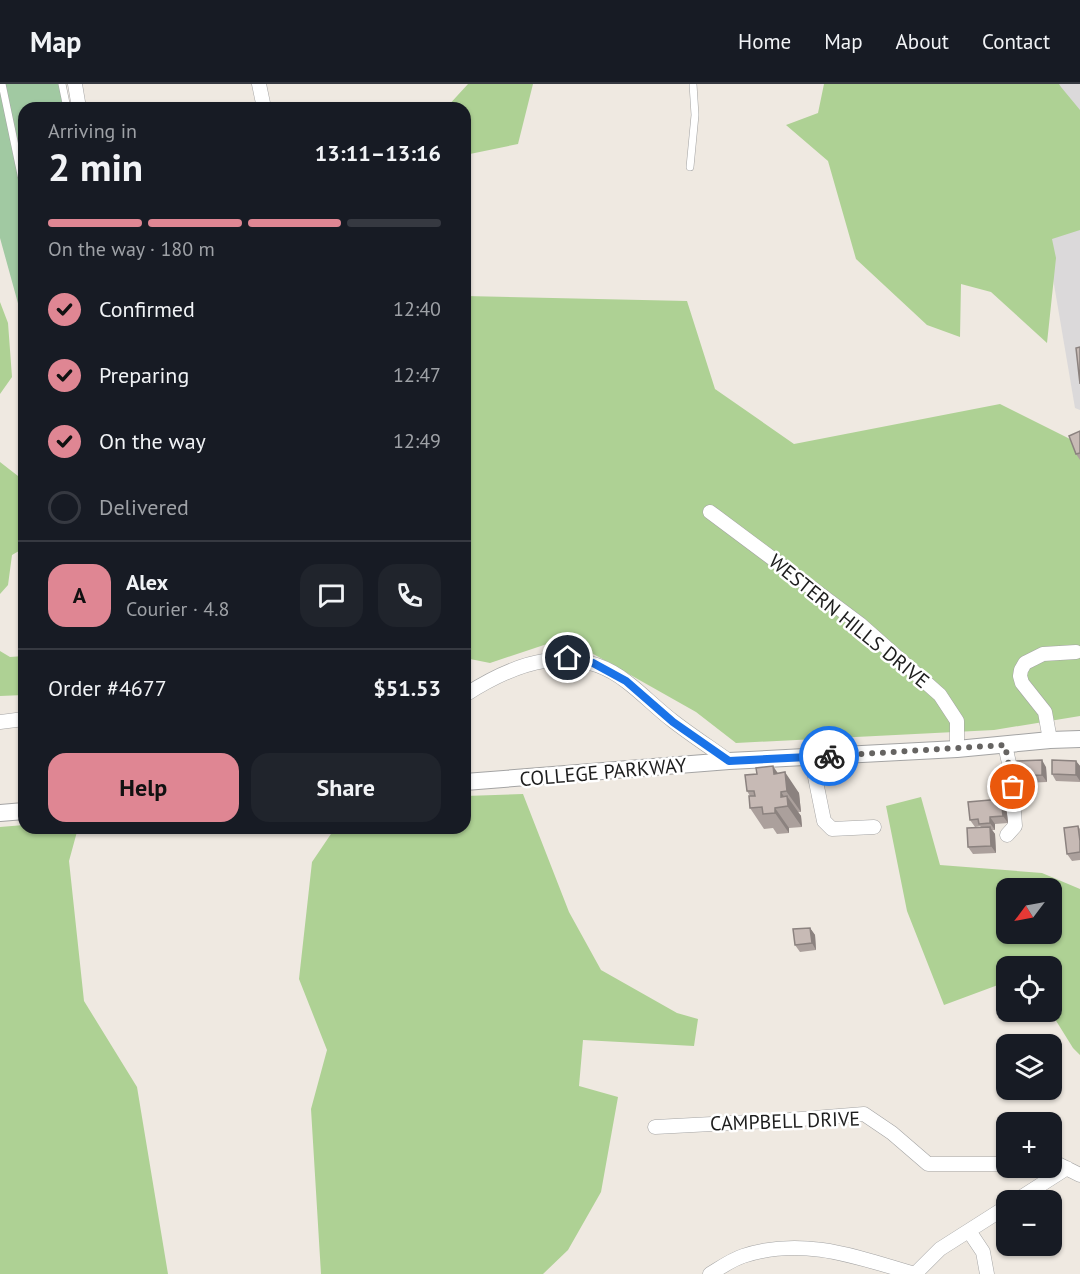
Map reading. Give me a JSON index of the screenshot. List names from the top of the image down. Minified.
{"streets":{"street":["WESTERN HILLS DRIVE","COLLEGE PARKWAY","CAMPBELL DRIVE"]},"crossings":[["WESTERN HILLS DRIVE","COLLEGE PARKWAY"]],"north":"bottom left","page":{"header":"Map","nav":["Home","Map","About","Contact"],"heading":["2 min","Arriving in","13:11–13:16"],"panel":["Alex","Courier · 4.8","Order #4677","$51.53"],"bar":"On the way · 180 m","list":[["Confirmed","12:40"],["Preparing","12:47"],["On the way","12:49"],"Delivered"],"round":"A","buttons":["Help","Share"],"map_buttons":["+","−"]}}
